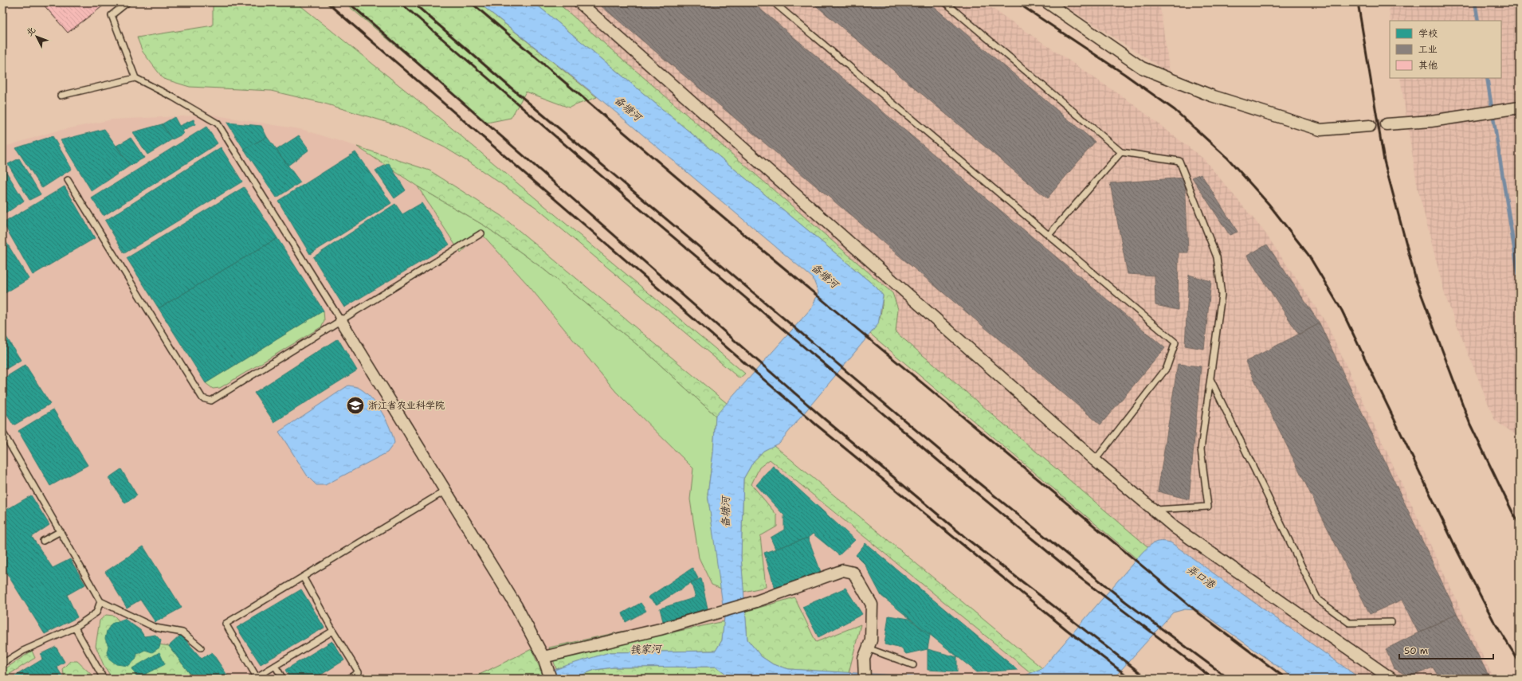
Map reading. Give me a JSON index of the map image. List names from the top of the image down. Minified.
{"water":["备塘河","弄口港","钱家河"],"places":{"school or university":["浙江省农业科学院"]},"legend":["学校","工业","其他"],"scale_bar":"50 m","north":"top left"}
